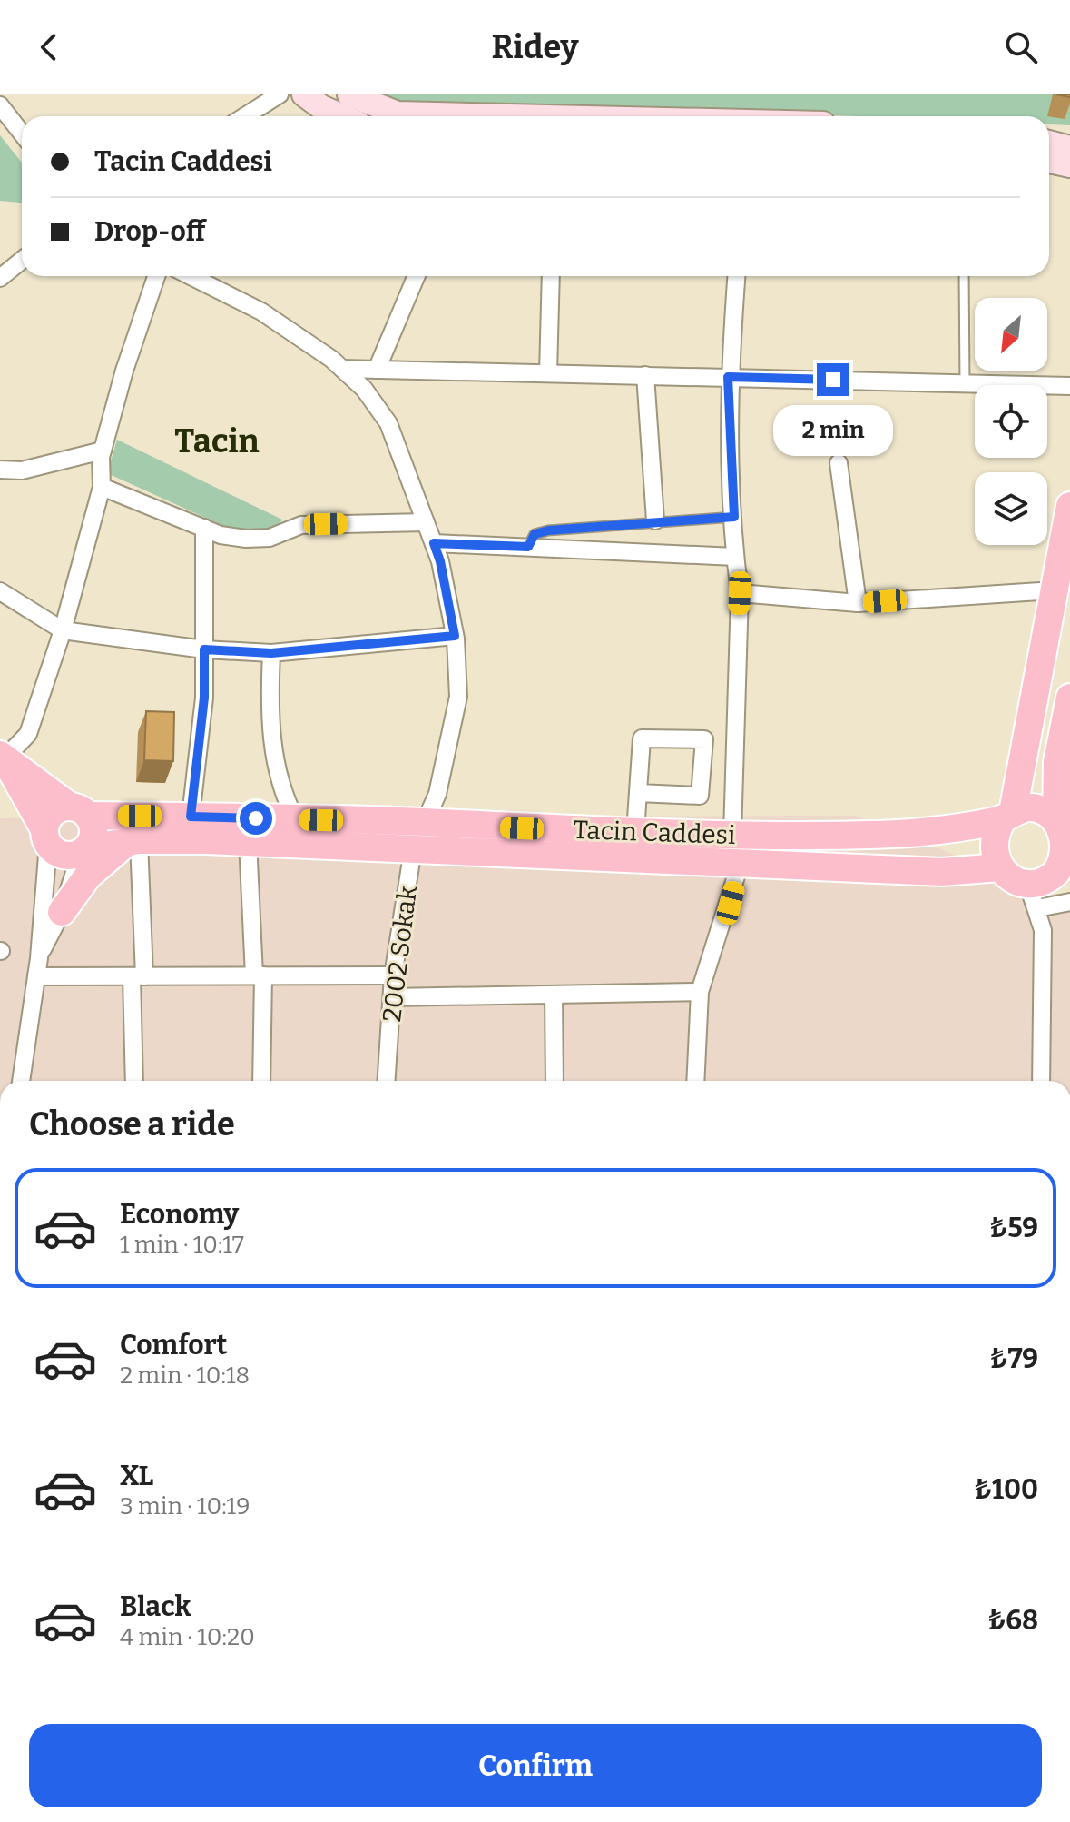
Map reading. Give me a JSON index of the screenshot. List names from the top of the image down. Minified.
{"streets":{"main road":["Tacin Caddesi"],"street":["2002 Sokak"]},"crossings":[["Tacin Caddesi","2002 Sokak"]],"districts":["Tacin"],"north":"bottom left","page":{"header":"Ridey","banner":["Tacin Caddesi","Drop-off"],"bubble":"2 min","heading":"Choose a ride","list":[{"name":"Economy","note":"1 min · 10:17","value":"₺59"},{"name":"Comfort","note":"2 min · 10:18","value":"₺79"},{"name":"XL","note":"3 min · 10:19","value":"₺100"},{"name":"Black","note":"4 min · 10:20","value":"₺68"}],"buttons":"Confirm"}}
